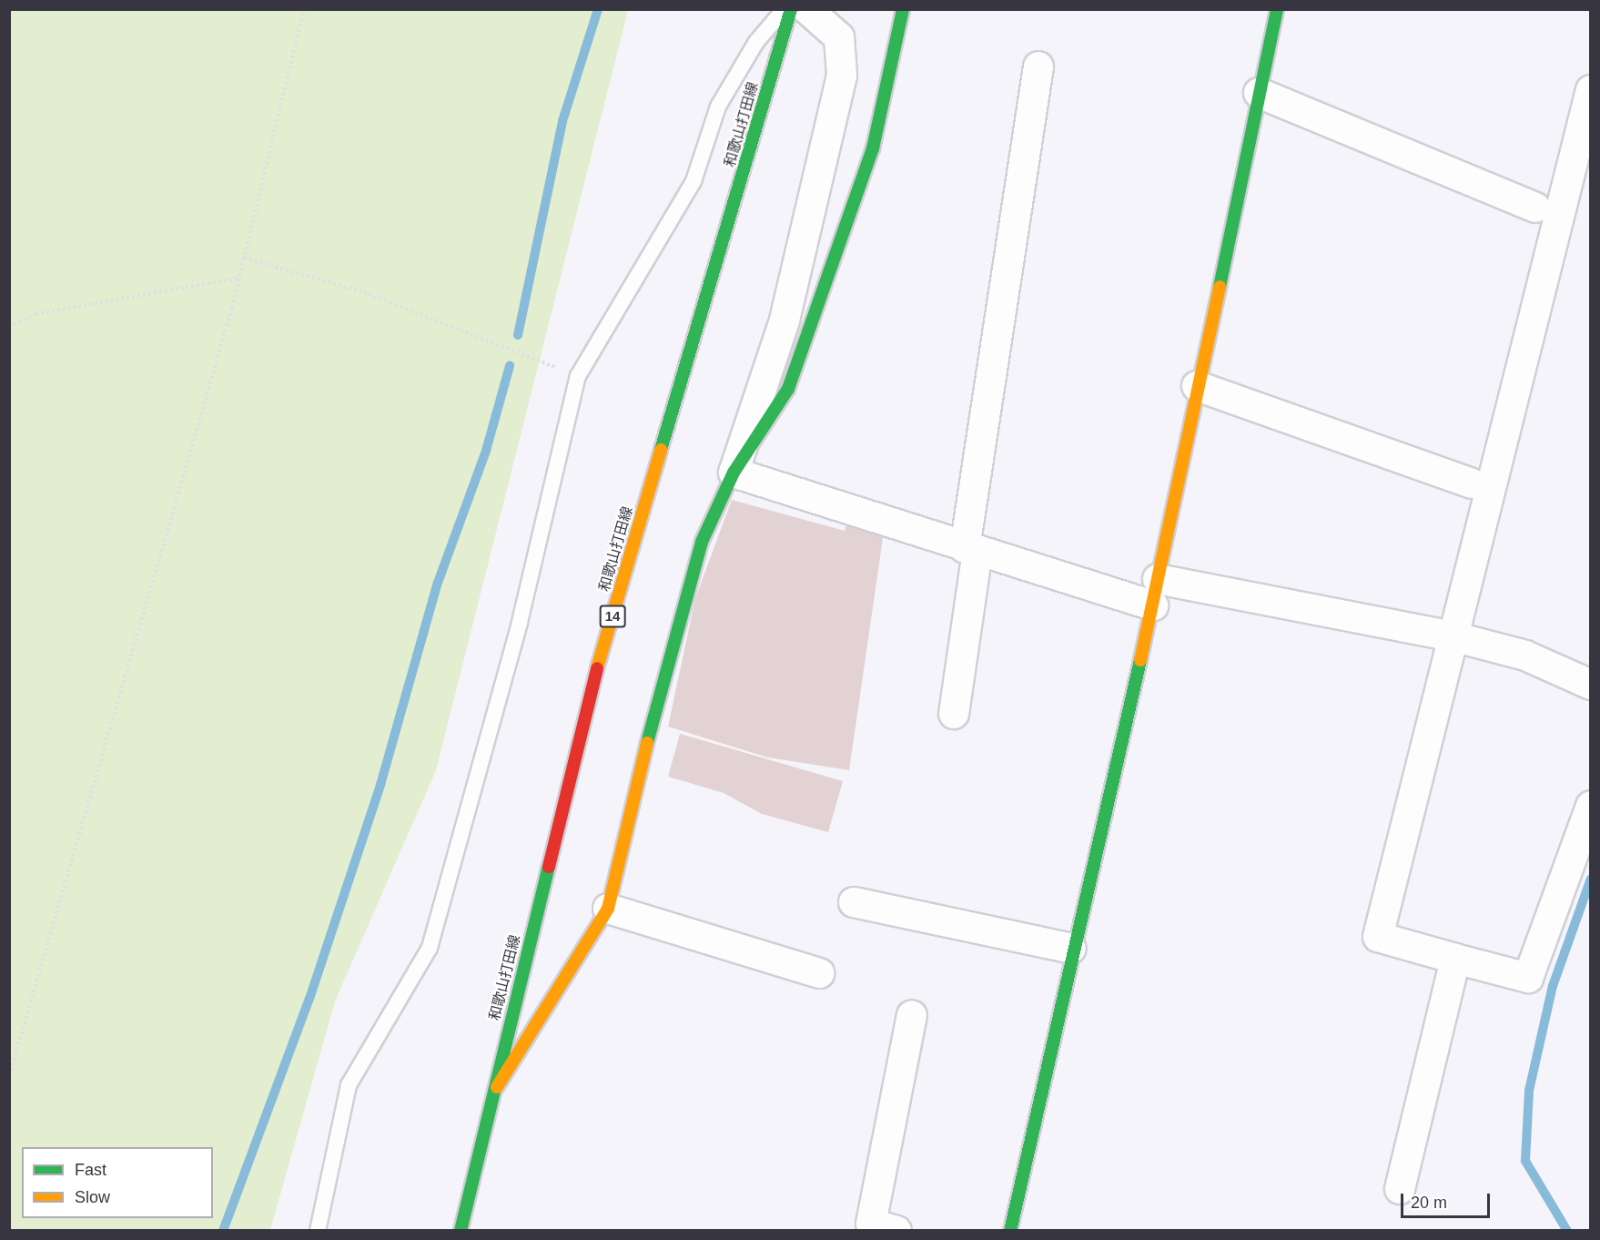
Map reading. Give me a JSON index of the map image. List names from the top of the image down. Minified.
{"streets":{"street":["和歌山打田線","14"]},"legend":["Fast","Slow"],"scale_bar":"20 m"}
